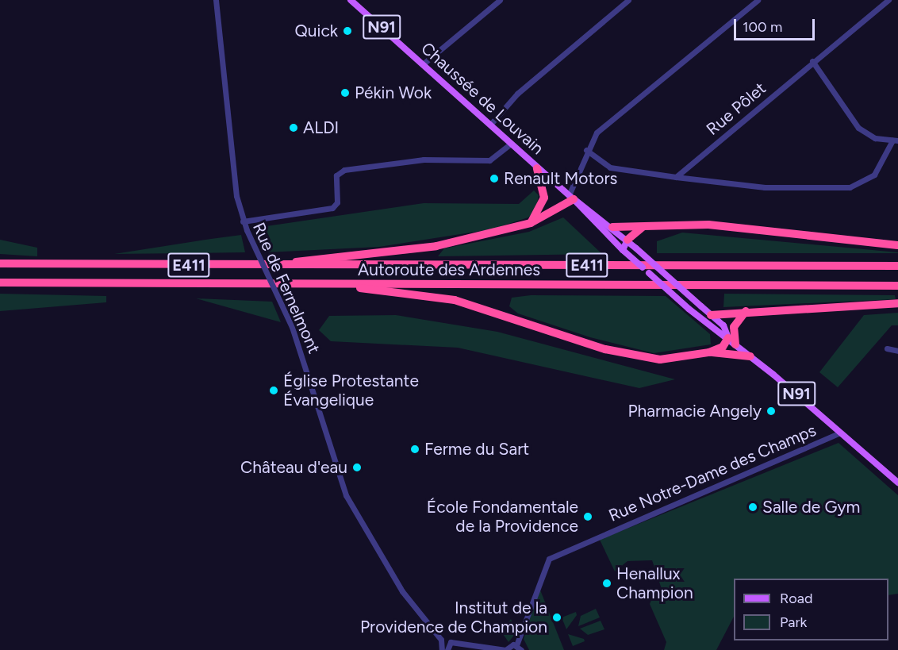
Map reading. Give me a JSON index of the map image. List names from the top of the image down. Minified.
{"streets":{"highway":["E411","Autoroute des Ardennes"],"main road":["N91","Chaussée de Louvain"],"street":["Rue Pôlet","Rue de Fernelmont","Rue Notre-Dame des Champs"]},"crossings":[["Chaussée de Louvain","Rue Notre-Dame des Champs"]],"places":["Quick","Pékin Wok","ALDI","Renault Motors","Église Protestante Évangelique","Pharmacie Angely","Ferme du Sart","Château d'eau","Salle de Gym","École Fondamentale de la Providence","Henallux Champion","Institut de la Providence de Champion"],"legend":["Road","Park"],"scale_bar":"100 m"}
